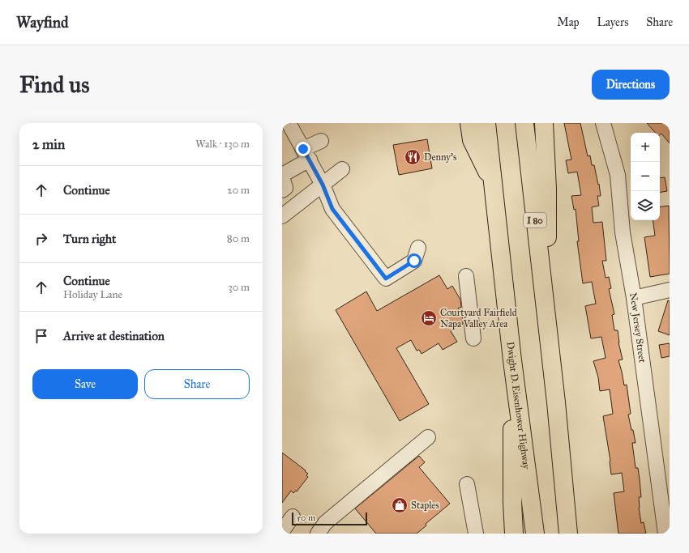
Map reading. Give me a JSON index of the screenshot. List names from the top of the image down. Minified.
{"streets":{"highway":["I 80","Dwight D. Eisenhower Highway"],"street":["New Jersey Street"]},"places":{"restaurant":["Denny's"],"hotel":["Courtyard Fairfield Napa Valley Area"],"shop":["Staples"]},"scale_bar":"50 m","page":{"header":"Wayfind","nav":["Map","Layers","Share"],"buttons":["Directions",["Save","Share"]],"title":"Find us","heading":["2 min","Walk · 130 m"],"map_buttons":["+","−"],"list":[["Continue","20 m"],["Turn right","80 m"],["Continue","Holiday Lane","30 m"],"Arrive at destination"],"scale":"50 m"}}
